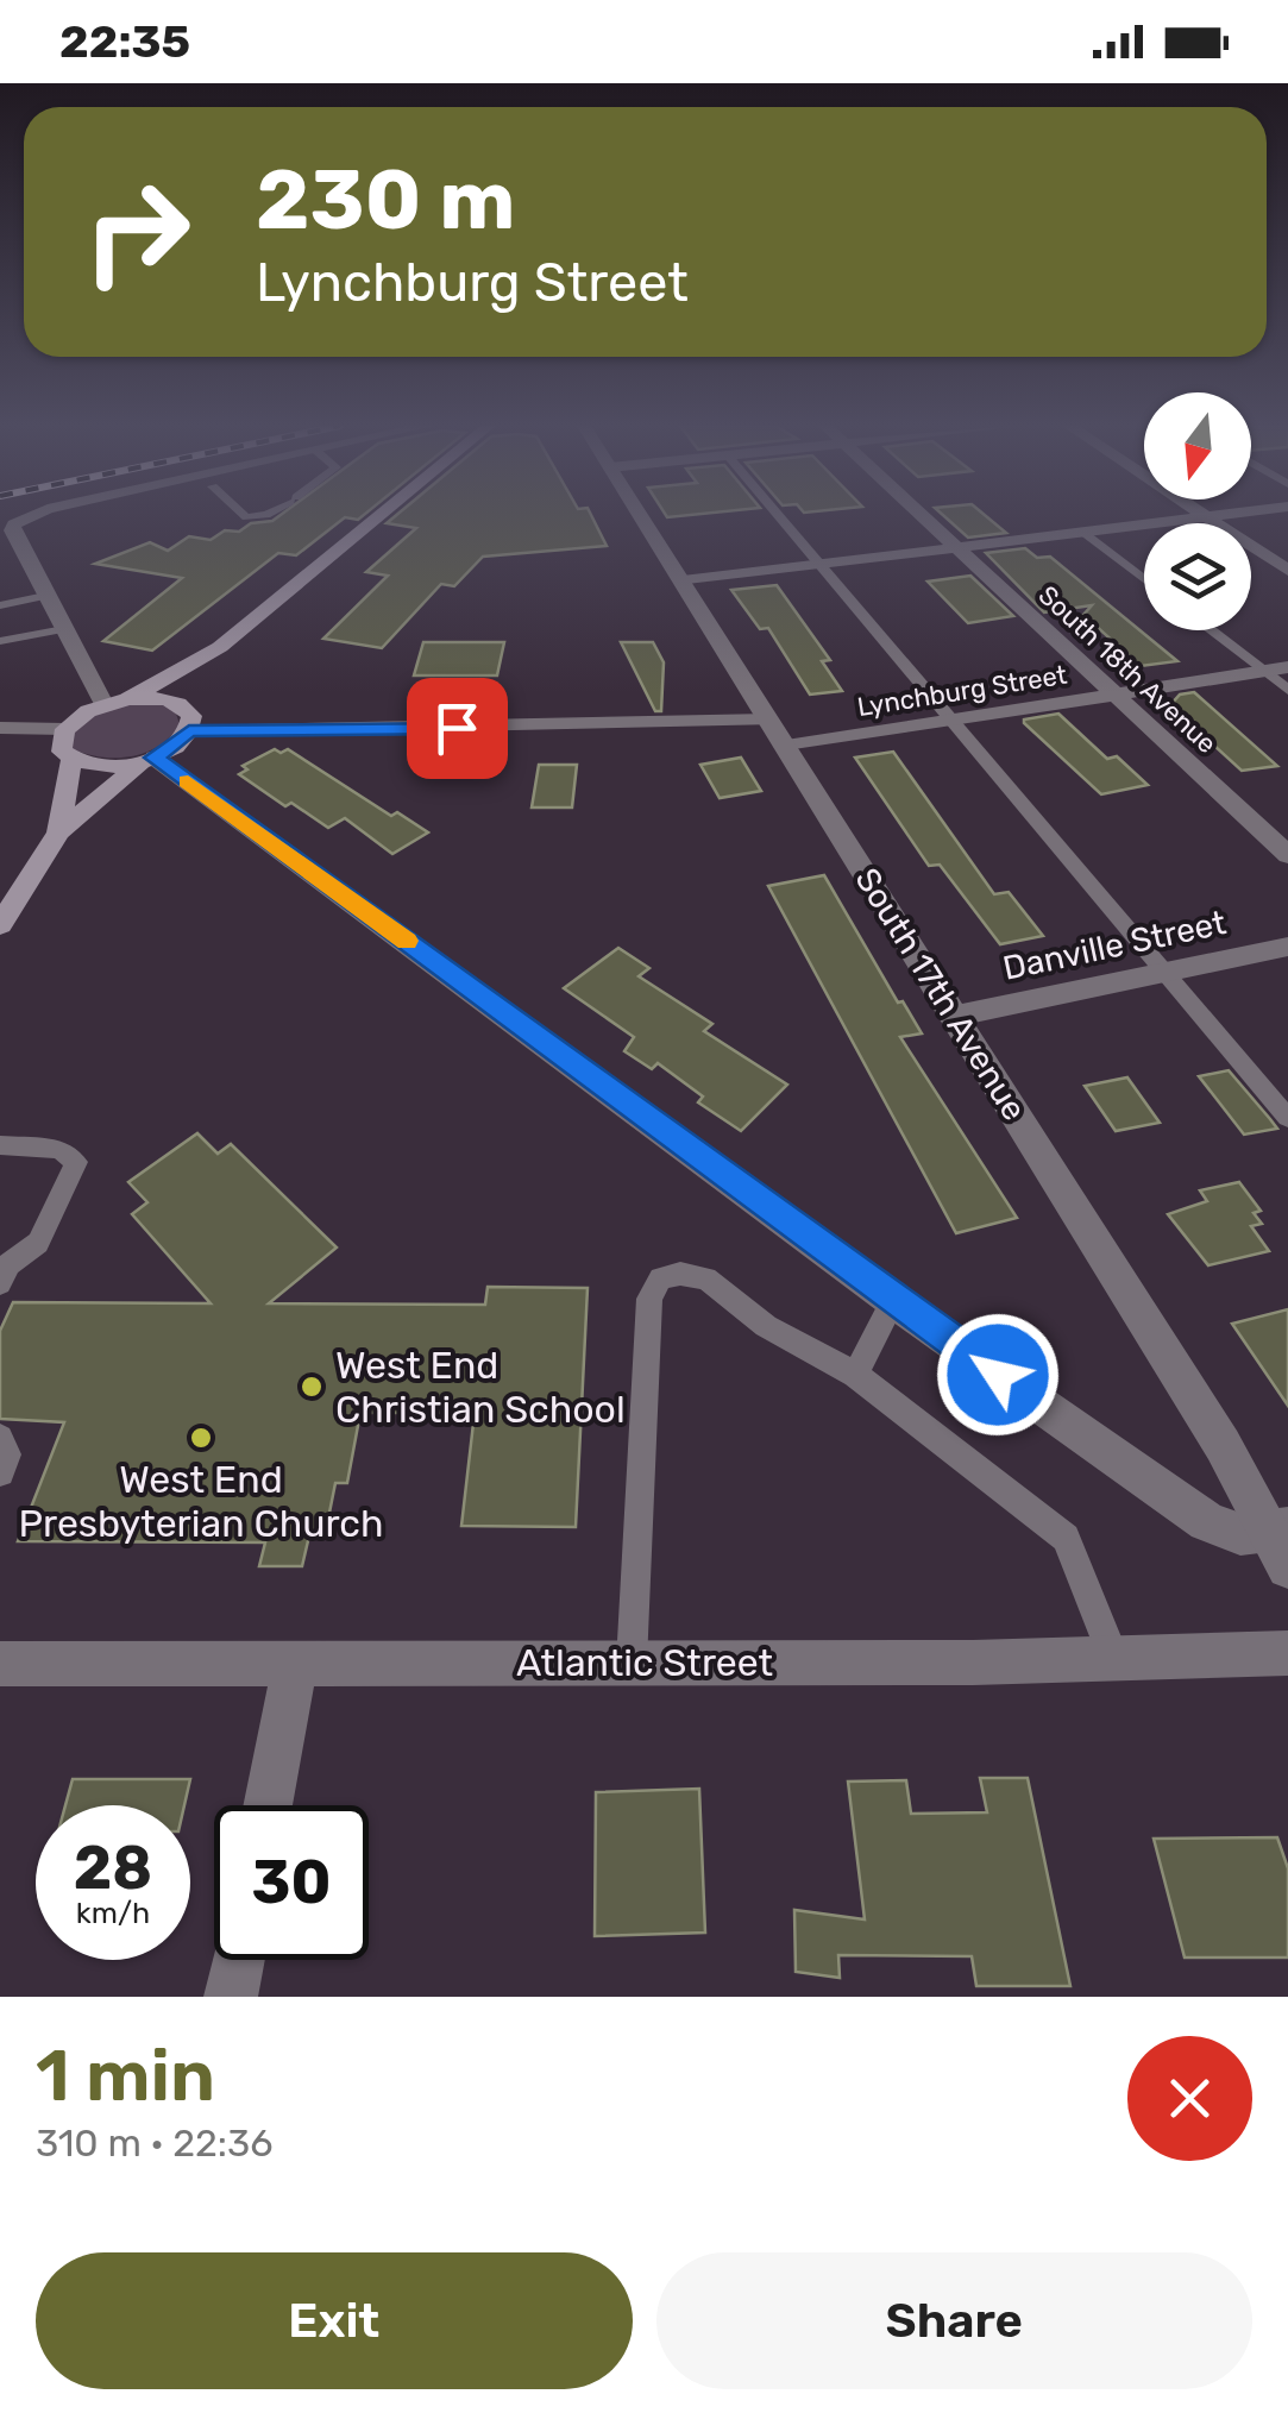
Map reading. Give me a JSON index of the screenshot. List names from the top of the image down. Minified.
{"streets":{"street":["South 18th Avenue","Lynchburg Street","Danville Street","South 17th Avenue","Atlantic Street"]},"crossings":[["South 18th Avenue","Lynchburg Street"],["Lynchburg Street","South 17th Avenue"],["Danville Street","South 17th Avenue"]],"places":["West End Christian School","West End Presbyterian Church"],"north":"bottom","page":{"status":"22:35","turn":["230 m","Lynchburg Street"],"speed":"28 km/h","limit":"30","heading":["1 min","310 m · 22:36"],"buttons":["Exit","Share"]}}
